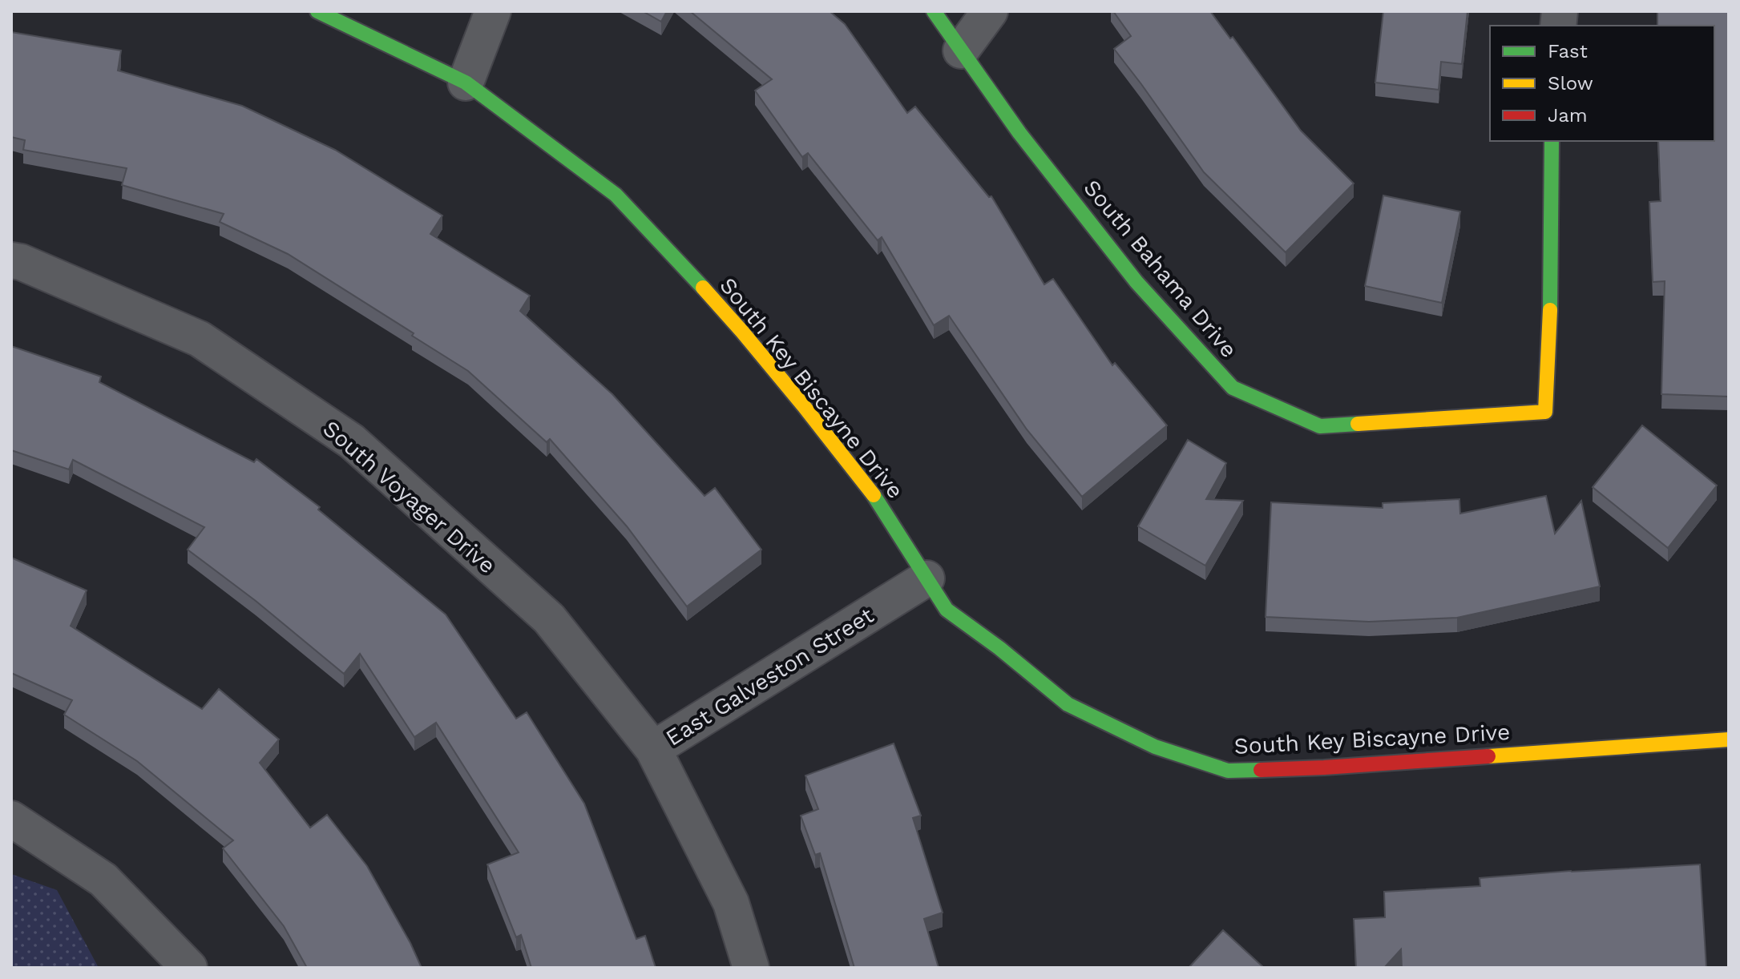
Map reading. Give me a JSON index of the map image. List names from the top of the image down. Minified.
{"streets":{"street":["South Bahama Drive","South Key Biscayne Drive","South Voyager Drive","East Galveston Street"]},"crossings":[["South Key Biscayne Drive","East Galveston Street"],["South Voyager Drive","East Galveston Street"]],"legend":["Fast","Slow","Jam"]}
